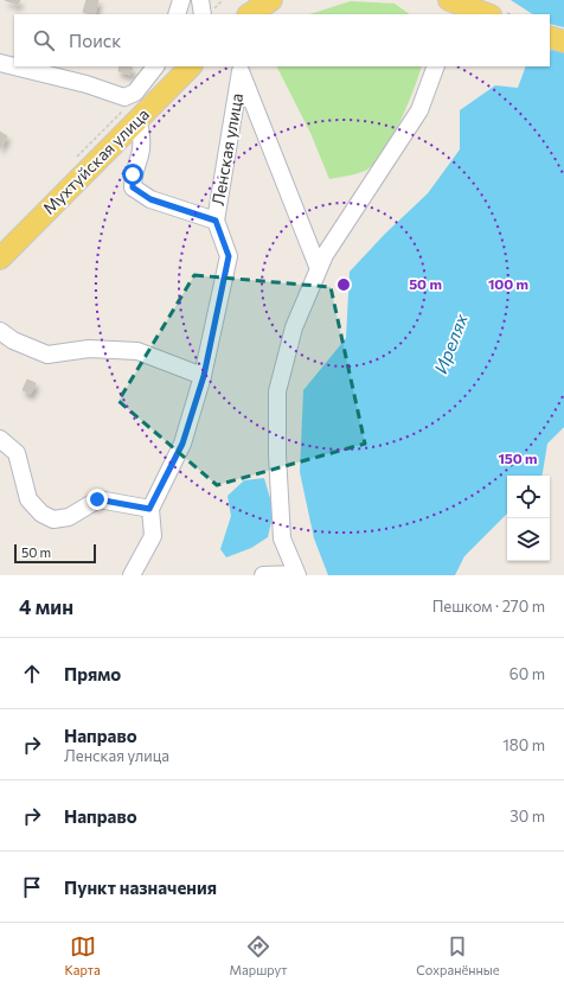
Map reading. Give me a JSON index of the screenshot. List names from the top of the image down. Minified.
{"streets":{"main road":["Мухтуйская улица"],"street":["Ленская улица"]},"water":["Ирелях"],"scale_bar":"50 m","page":{"search":"Поиск","scale":"50 m","heading":["4 мин","Пешком · 270 m"],"list":[["Прямо","60 m"],["Направо","Ленская улица","180 m"],["Направо","30 m"],"Пункт назначения"],"nav":["Карта","Маршрут","Сохранённые"]},"rings":["50 m","100 m","150 m"]}
